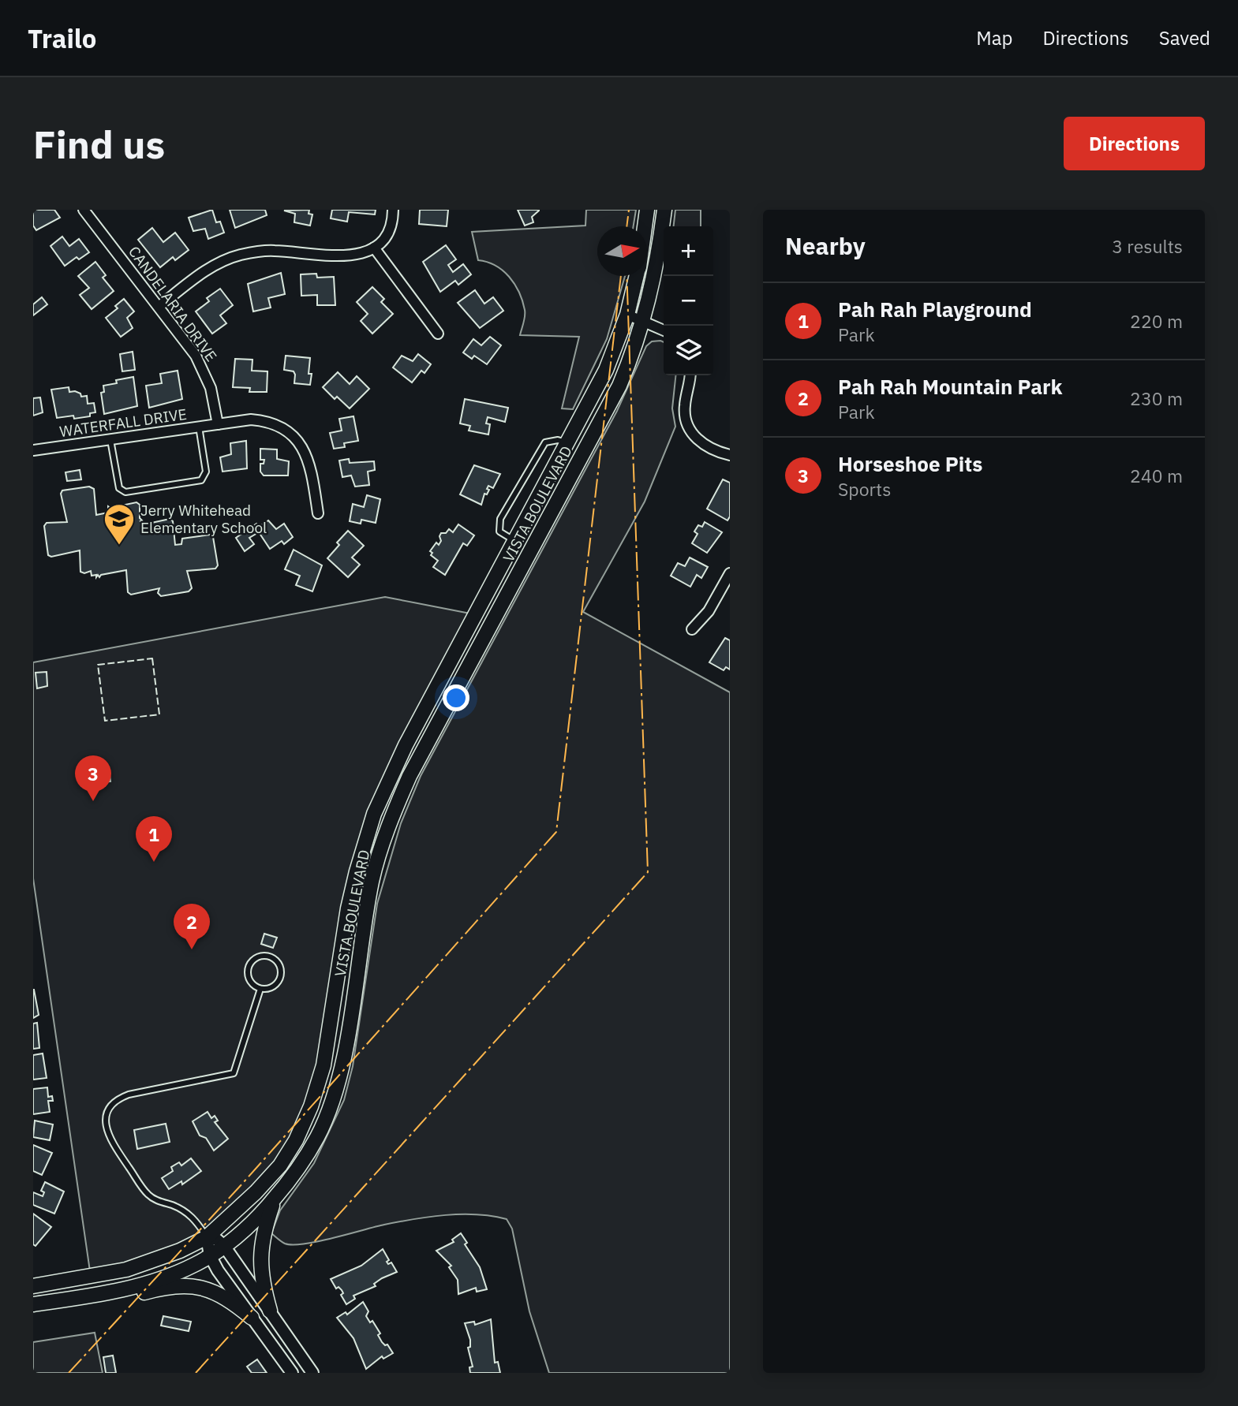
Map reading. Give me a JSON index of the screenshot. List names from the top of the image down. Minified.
{"streets":{"main road":["VISTA BOULEVARD"],"street":["CANDELARIA DRIVE","WATERFALL DRIVE"]},"crossings":[["CANDELARIA DRIVE","WATERFALL DRIVE"]],"places":{"school or university":["Jerry Whitehead Elementary School"]},"north":"right","page":{"header":"Trailo","nav":["Map","Directions","Saved"],"buttons":"Directions","title":"Find us","heading":["Nearby","3 results"],"map_buttons":["+","−"],"list":[{"mark":"1","name":"Pah Rah Playground","note":"Park","value":"220 m"},{"mark":"2","name":"Pah Rah Mountain Park","note":"Park","value":"230 m"},{"mark":"3","name":"Horseshoe Pits","note":"Sports","value":"240 m"}],"pins":["3","1","2"]}}
